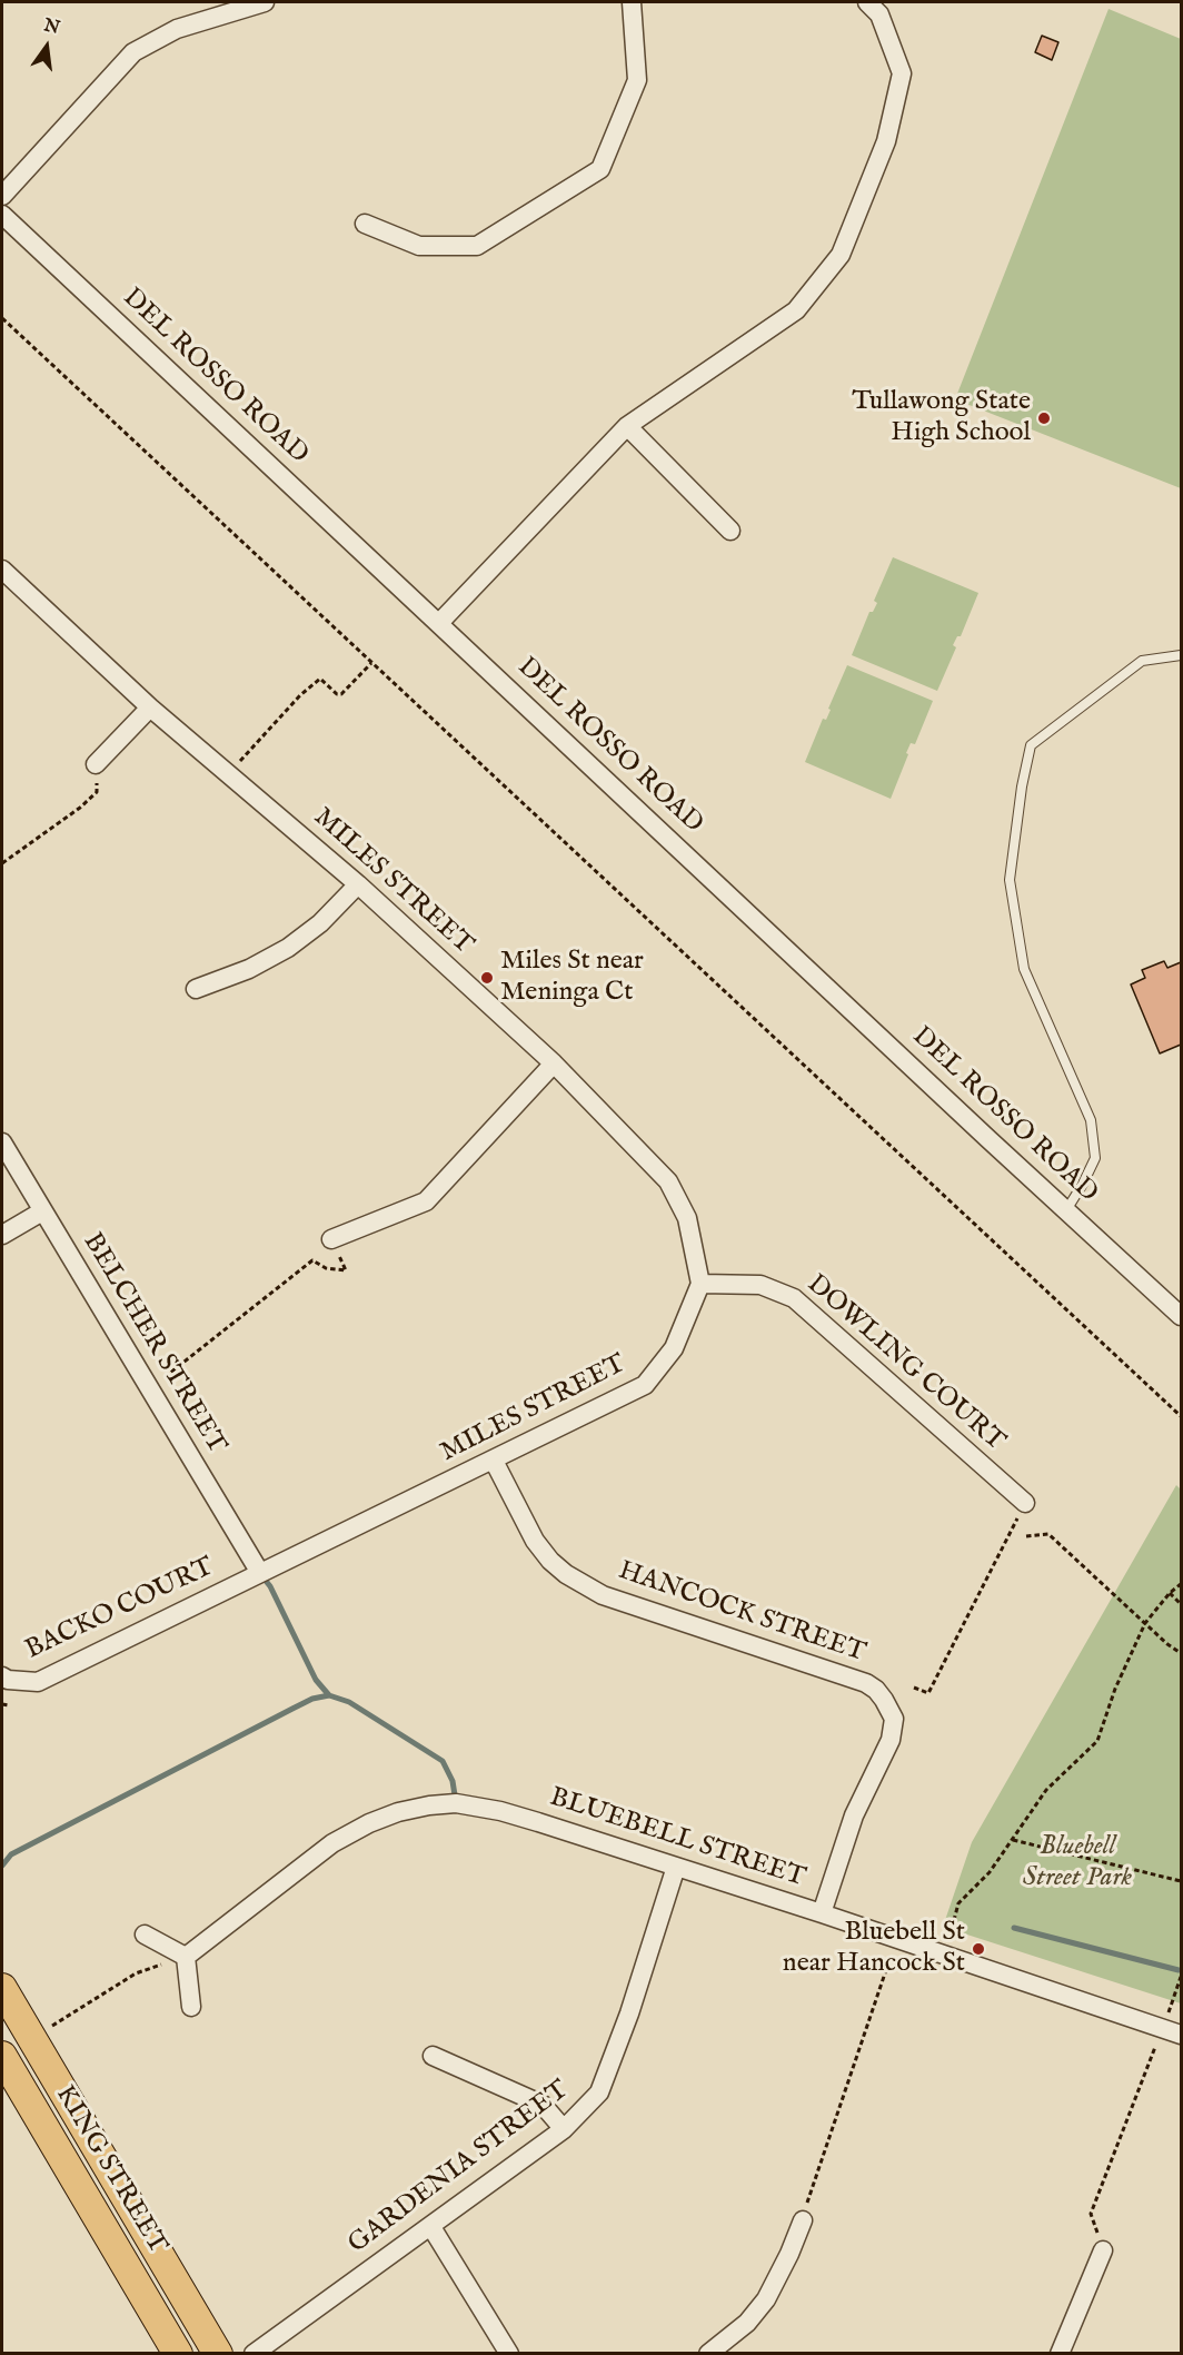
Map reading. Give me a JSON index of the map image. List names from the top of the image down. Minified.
{"streets":{"main road":["KING STREET"],"street":["DEL ROSSO ROAD","MILES STREET","BELCHER STREET","DOWLING COURT","BACKO COURT","HANCOCK STREET","BLUEBELL STREET","GARDENIA STREET"]},"crossings":[["MILES STREET","BELCHER STREET"],["MILES STREET","DOWLING COURT"],["MILES STREET","BACKO COURT"],["MILES STREET","HANCOCK STREET"],["BELCHER STREET","BACKO COURT"],["HANCOCK STREET","BLUEBELL STREET"],["BLUEBELL STREET","GARDENIA STREET"]],"parks":["Bluebell Street Park"],"places":["Tullawong State High School","Miles St near Meninga Ct","Bluebell St near Hancock St"],"north":"top"}
